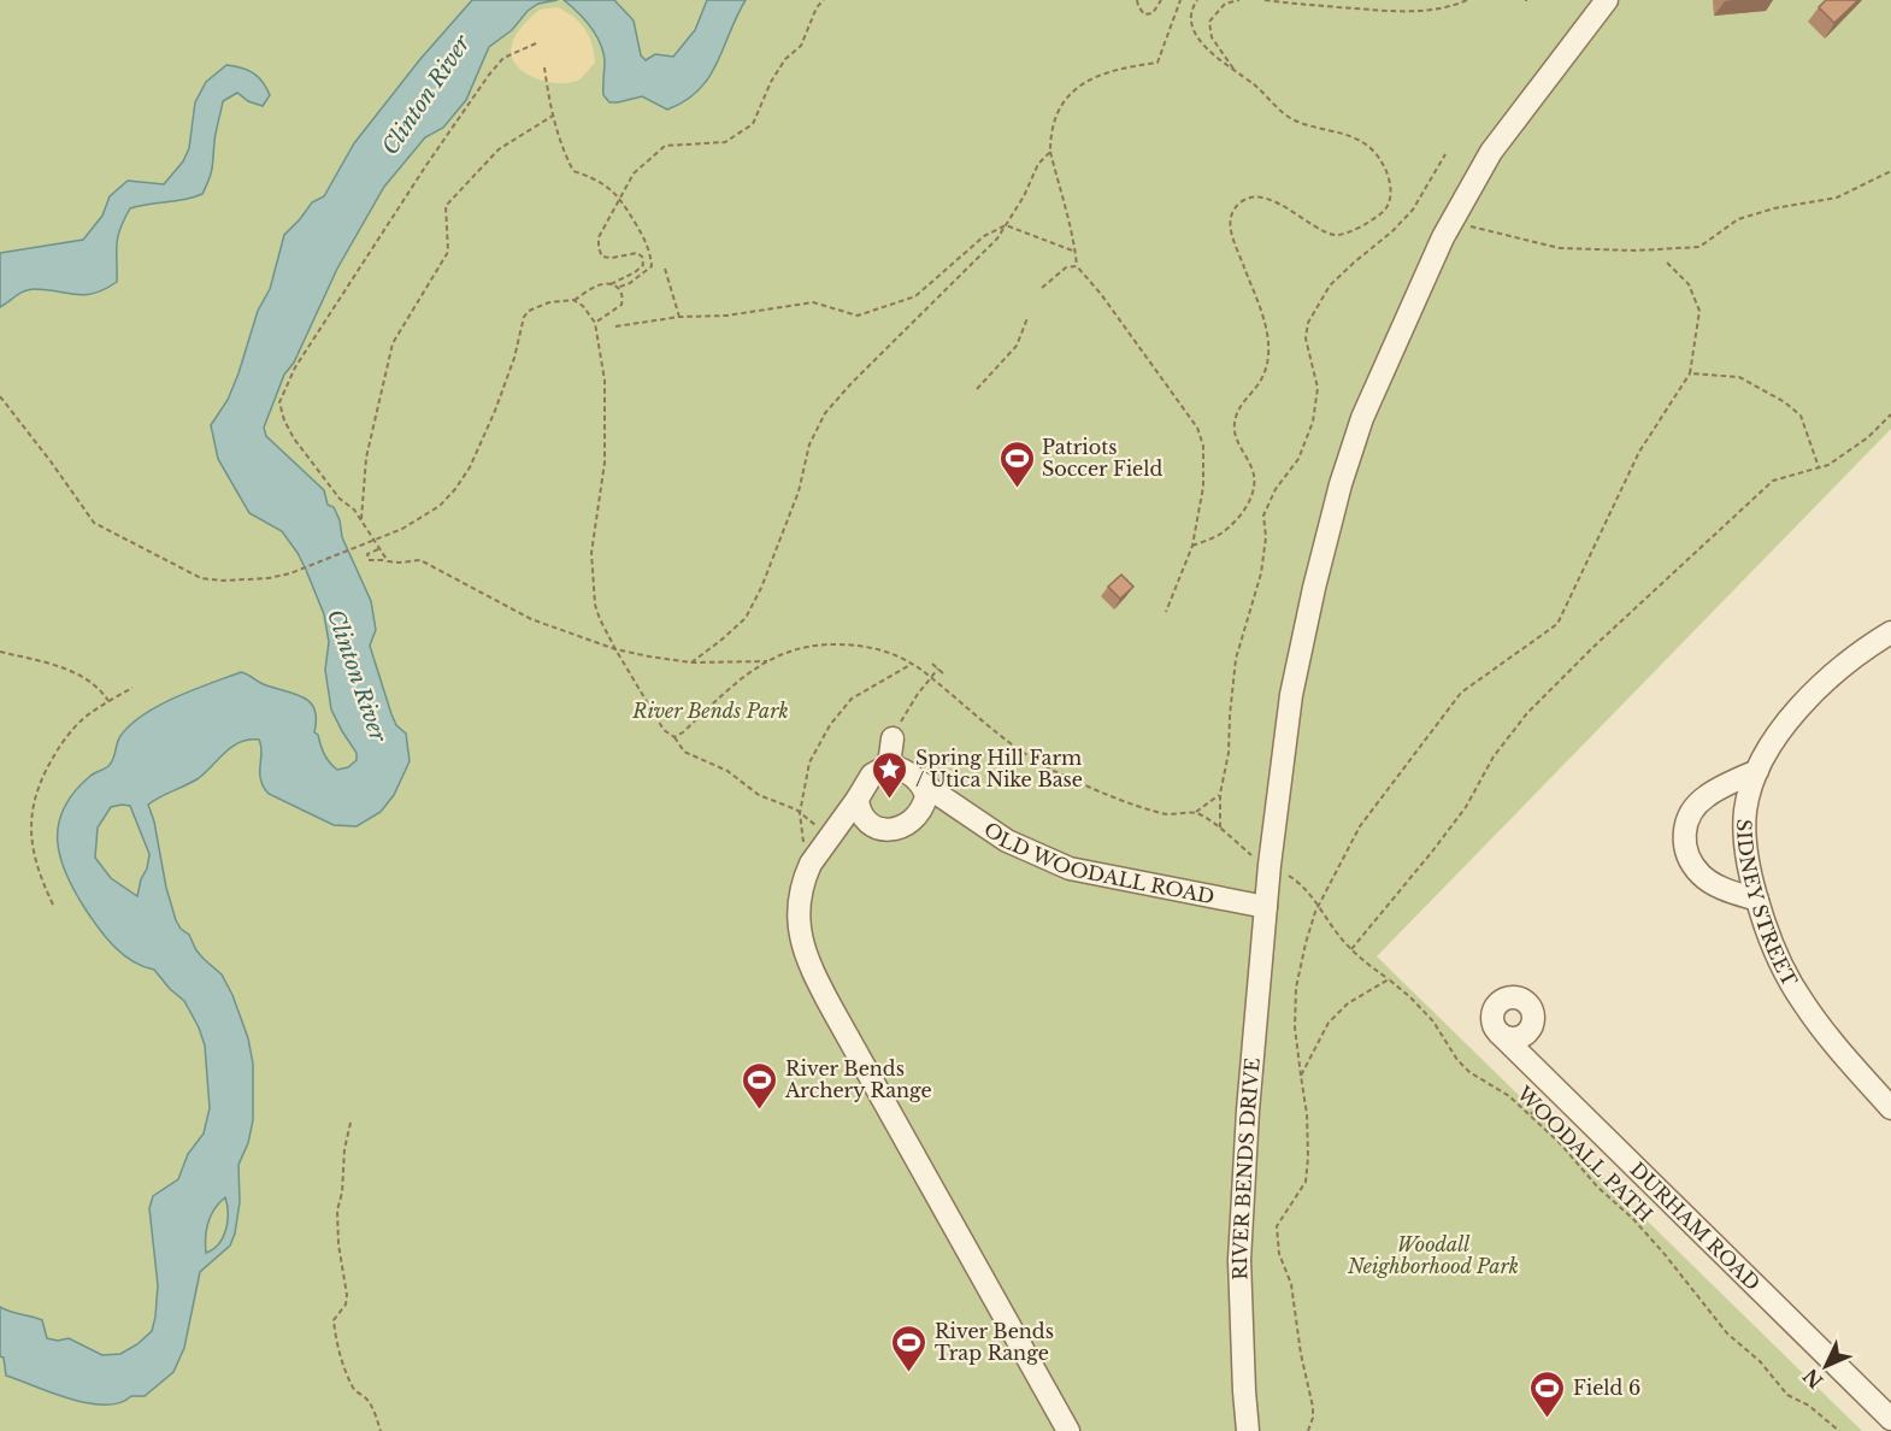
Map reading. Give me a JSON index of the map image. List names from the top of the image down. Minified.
{"streets":{"street":["OLD WOODALL ROAD","SIDNEY STREET","RIVER BENDS DRIVE","DURHAM ROAD"],"path":["WOODALL PATH"]},"crossings":[["OLD WOODALL ROAD","RIVER BENDS DRIVE"]],"water":["Clinton River"],"parks":["River Bends Park","Woodall Neighborhood Park"],"places":{"sports":["Patriots Soccer Field","River Bends Archery Range","River Bends Trap Range","Field 6"],"place":["Spring Hill Farm / Utica Nike Base"]},"north":"bottom left"}
